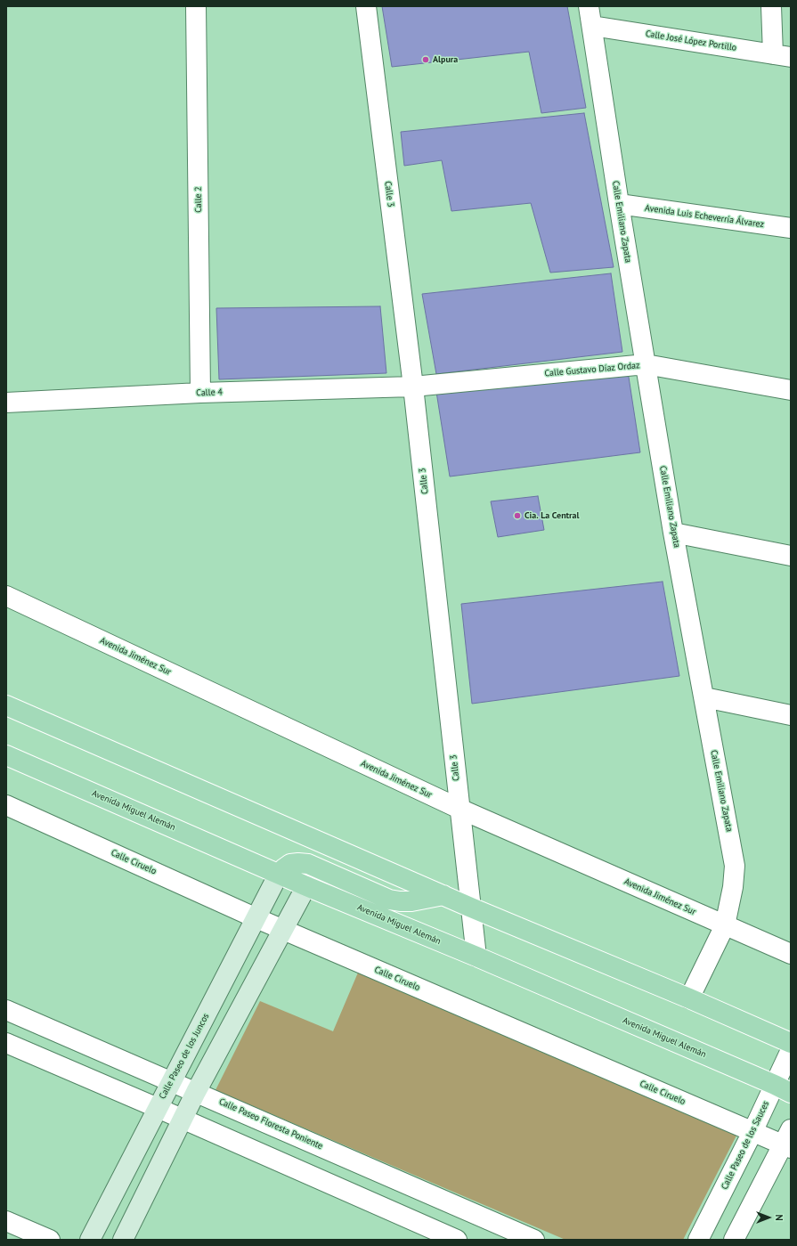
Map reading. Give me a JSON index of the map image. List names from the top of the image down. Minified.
{"streets":{"main road":["Avenida Miguel Alemán","Calle Paseo de los Juncos"],"street":["Calle José López Portillo","Calle 3","Calle 2","Avenida Luis Echeverría Álvarez","Calle Emiliano Zapata","Calle Gustavo Díaz Ordaz","Calle 4","Avenida Jiménez Sur","Calle Ciruelo","Calle Paseo Floresta Poniente","Calle Paseo de los Sauces"]},"crossings":[["Calle José López Portillo","Calle Emiliano Zapata"],["Calle 3","Calle Gustavo Díaz Ordaz"],["Calle 3","Calle 4"],["Calle 3","Avenida Jiménez Sur"],["Calle 3","Avenida Miguel Alemán"],["Calle 2","Calle 4"],["Avenida Luis Echeverría Álvarez","Calle Emiliano Zapata"],["Calle Emiliano Zapata","Calle Gustavo Díaz Ordaz"],["Calle Emiliano Zapata","Avenida Jiménez Sur"],["Calle Gustavo Díaz Ordaz","Calle 4"],["Avenida Miguel Alemán","Calle Paseo de los Juncos"],["Avenida Miguel Alemán","Calle Paseo de los Sauces"],["Calle Ciruelo","Calle Paseo de los Juncos"],["Calle Ciruelo","Calle Paseo de los Sauces"],["Calle Paseo de los Juncos","Calle Paseo Floresta Poniente"]],"places":["Alpura","Cia. La Central"],"north":"right"}
